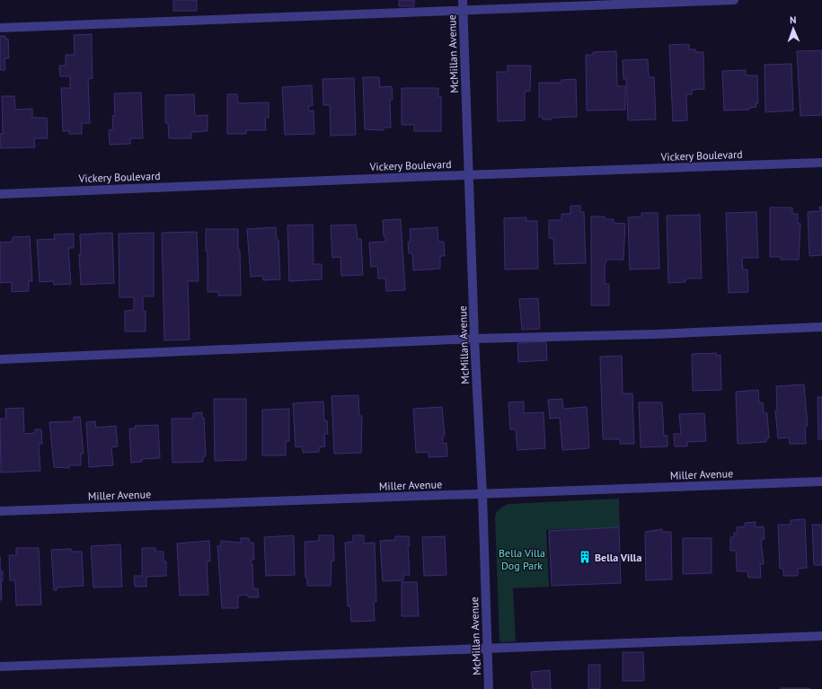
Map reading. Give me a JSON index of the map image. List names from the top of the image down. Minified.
{"streets":{"street":["McMillan Avenue","Vickery Boulevard","Miller Avenue"]},"crossings":[["McMillan Avenue","Vickery Boulevard"],["McMillan Avenue","Miller Avenue"]],"parks":["Bella Villa Dog Park"],"places":{"building":["Bella Villa"]},"north":"top"}
